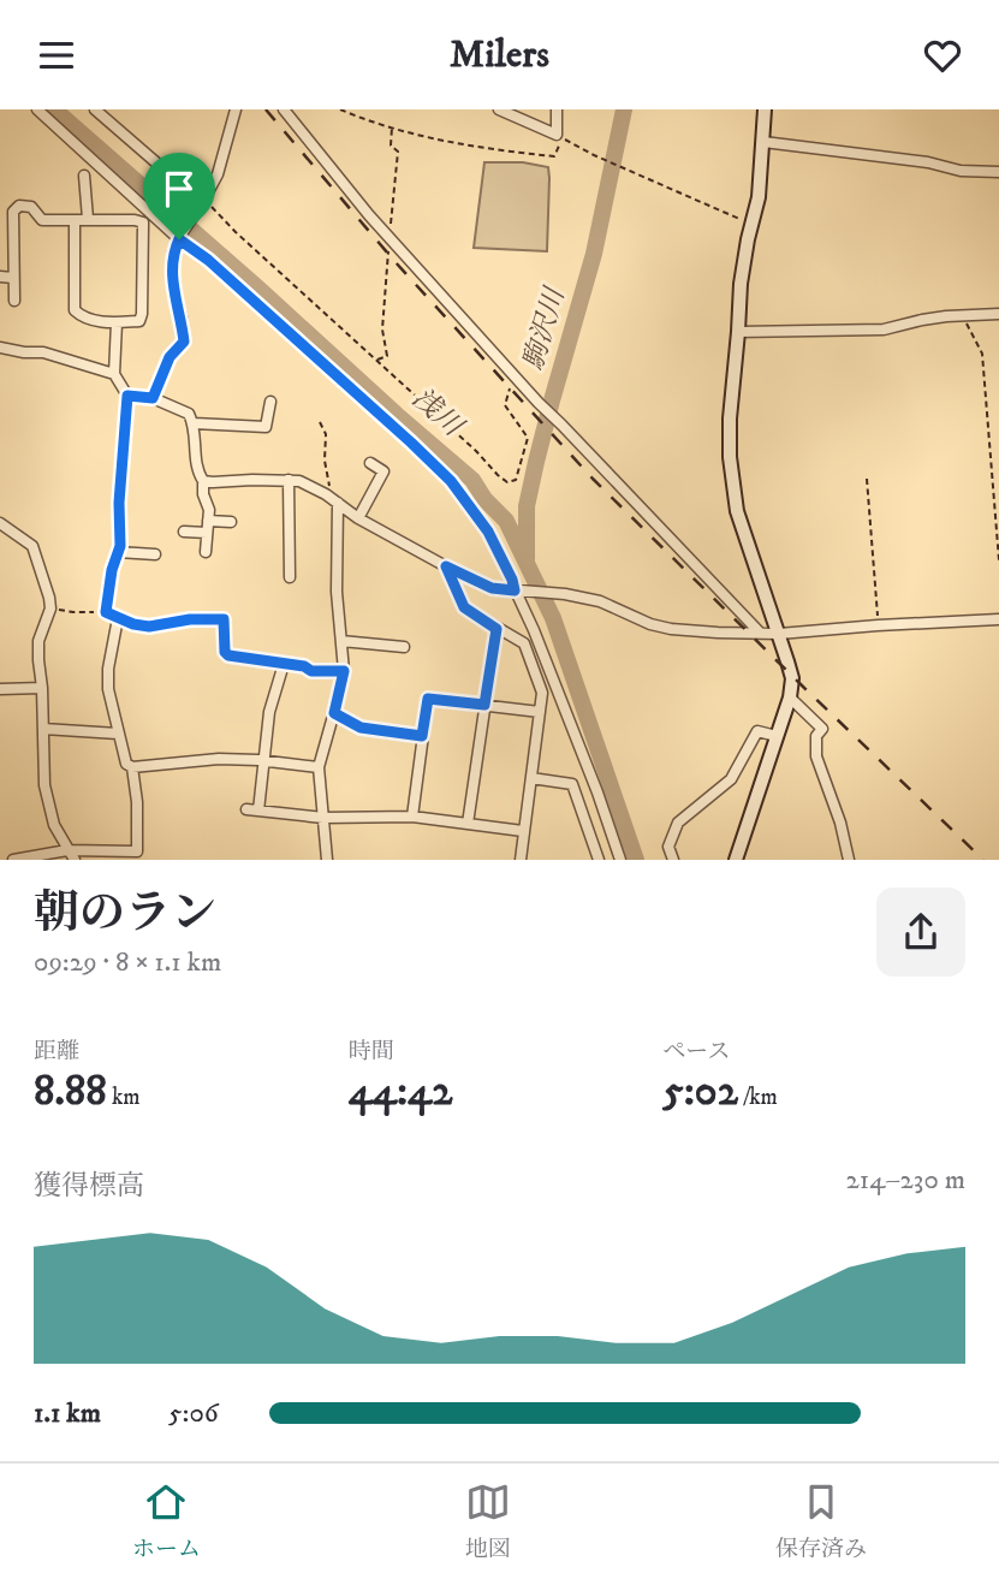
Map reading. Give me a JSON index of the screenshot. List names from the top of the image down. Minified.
{"water":["駒沢川","浅川"],"page":{"header":"Milers","heading":["朝のラン","09:29 · 8 × 1.1 km"],"stats":[["距離","8.88 km"],["時間","44:42"],["ペース","5:02 /km"]],"chart":["獲得標高","214–230 m"],"list":[{"name":"1.1 km","note":"5:06"}],"tabs":["ホーム","地図","保存済み"]}}
